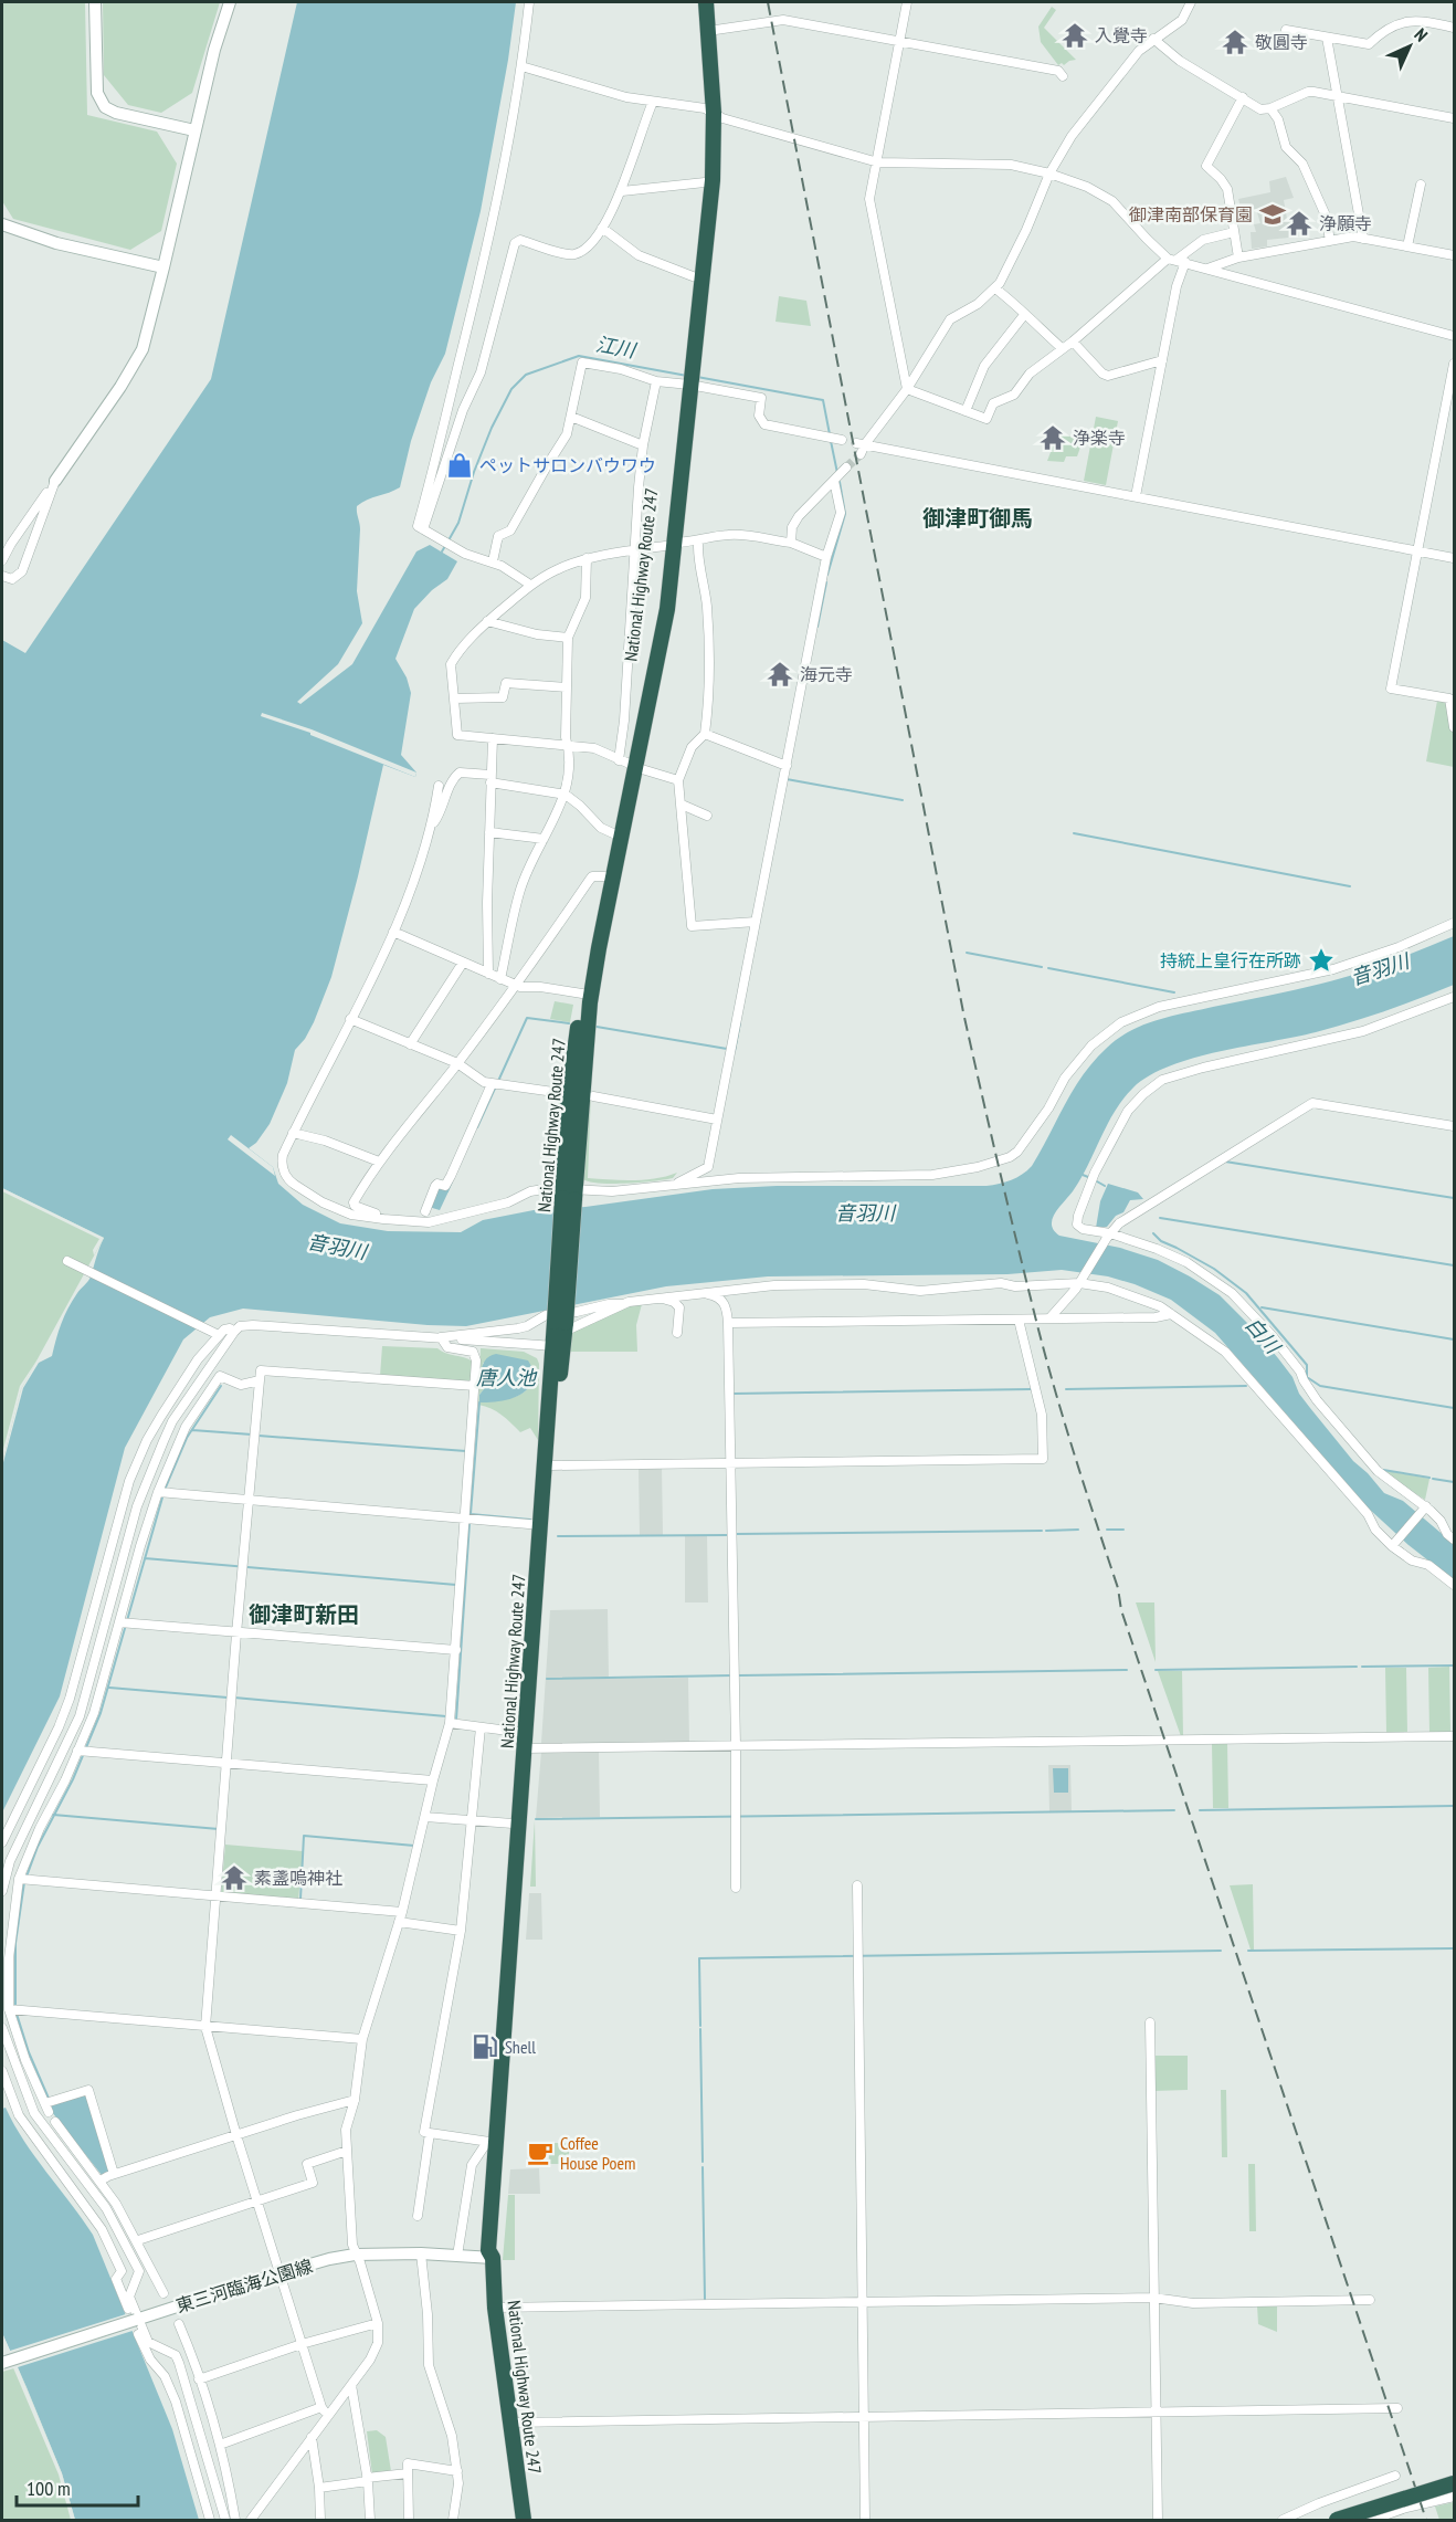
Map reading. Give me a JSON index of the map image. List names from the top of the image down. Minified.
{"streets":{"highway":["National Highway Route 247"],"street":["東三河臨海公園線"]},"crossings":[["National Highway Route 247","東三河臨海公園線"]],"districts":["御津町御馬","御津町新田"],"water":["江川","音羽川","白川","唐人池"],"places":{"temple":["入覺寺","敬圓寺","浄願寺","浄楽寺","海元寺","素盞嗚神社"],"school or university":["御津南部保育園"],"shop":["ペットサロンバウワウ"],"place":["持統上皇行在所跡"],"fuel station":["Shell"],"cafe":["Coffee House Poem"]},"scale_bar":"100 m","north":"top right"}
